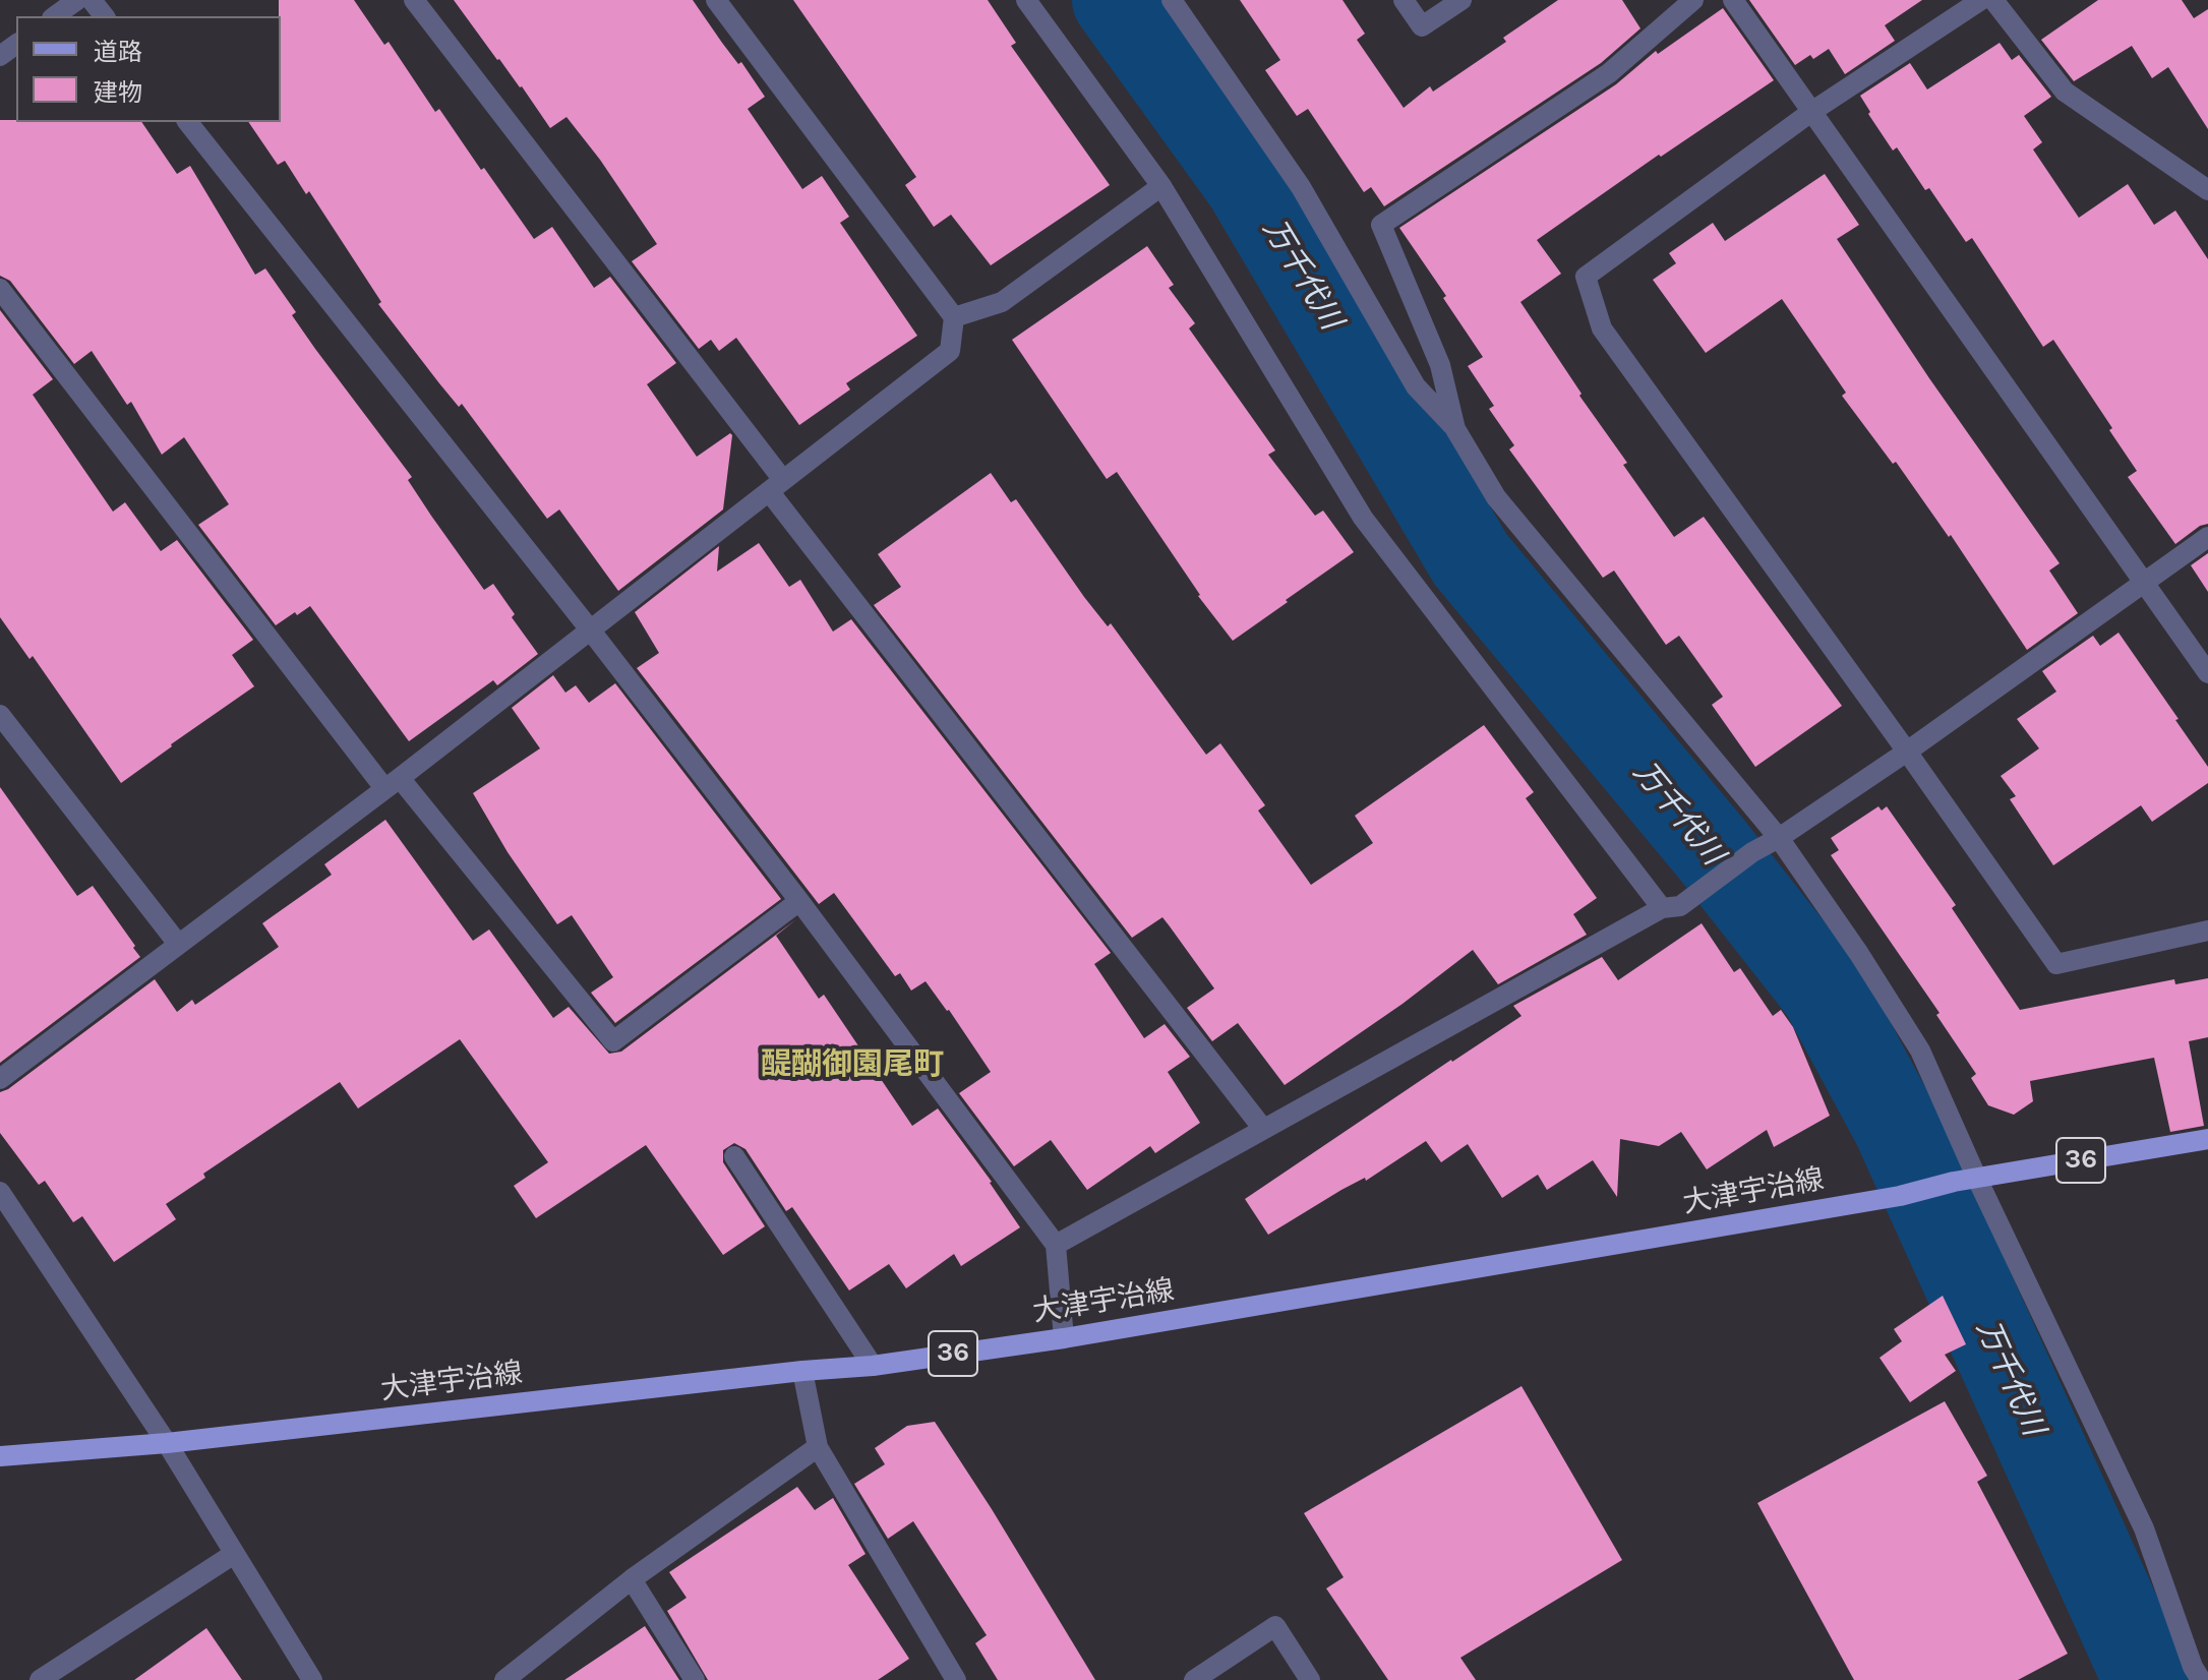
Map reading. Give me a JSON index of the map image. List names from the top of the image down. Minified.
{"streets":{"main road":["36","大津宇治線"]},"districts":["醍醐御園尾町"],"water":["万千代川"],"legend":["道路","建物"]}
